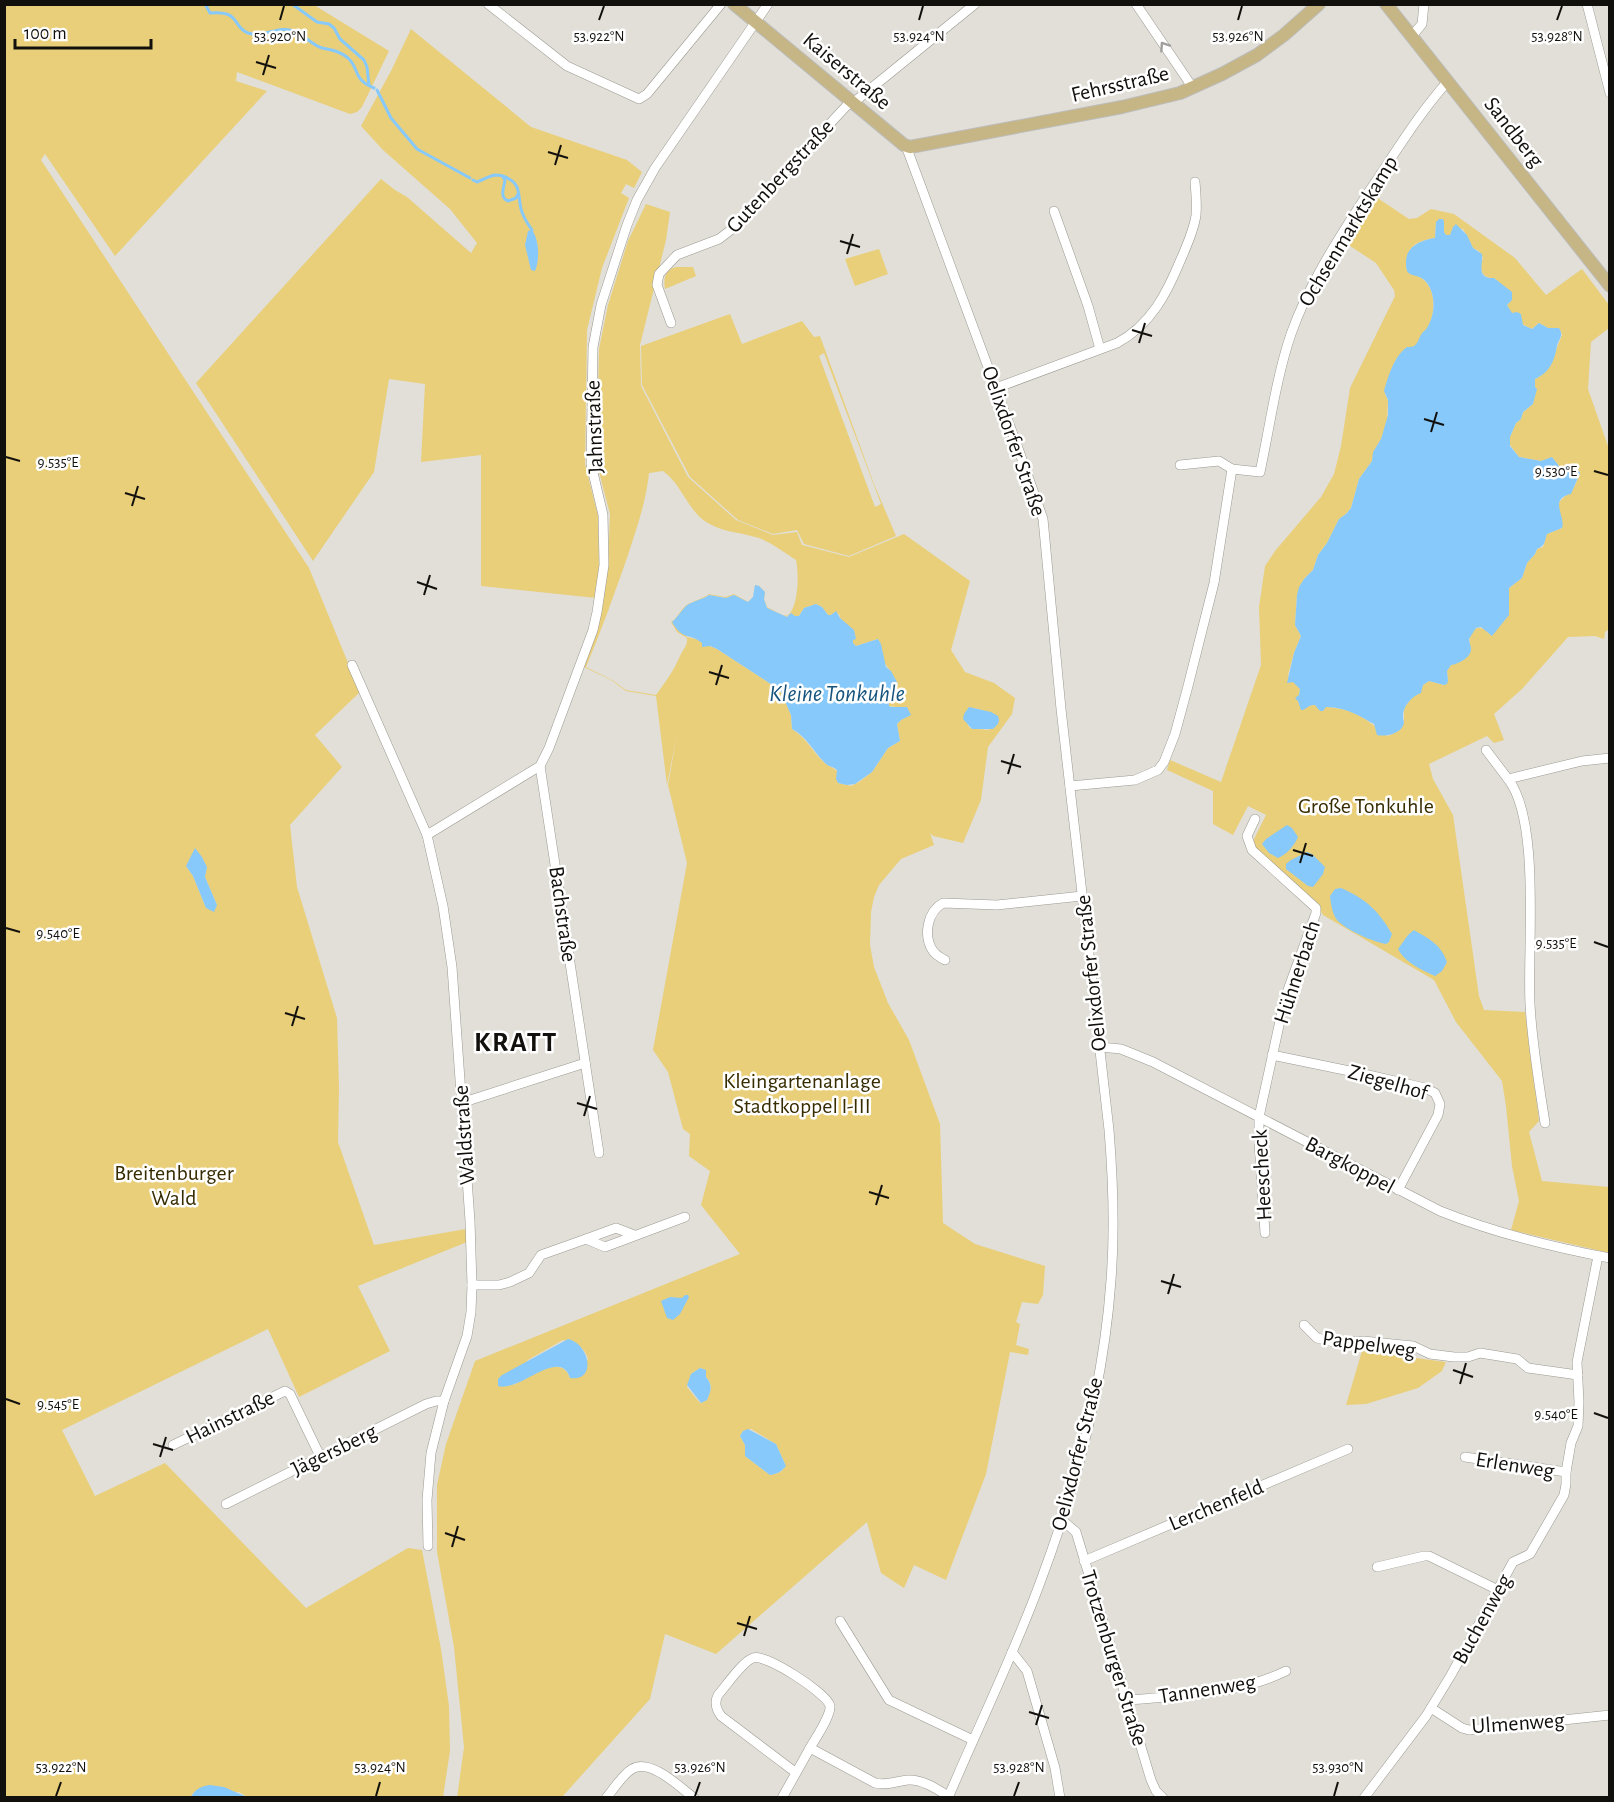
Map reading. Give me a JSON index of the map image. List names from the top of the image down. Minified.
{"streets":{"main road":["Kaiserstraße","Fehrsstraße","Sandberg"],"street":["Gutenbergstraße","Ochsenmarktskamp","Jahnstraße","Oelixdorfer Straße","Bachstraße","Hühnerbach","Ziegelhof","Waldstraße","Bargkoppel","Heescheck","Pappelweg","Hainstraße","Jägersberg","Erlenweg","Lerchenfeld","Buchenweg","Trotzenburger Straße","Tannenweg","Ulmenweg"]},"crossings":[["Kaiserstraße","Fehrsstraße"],["Kaiserstraße","Gutenbergstraße"],["Kaiserstraße","Jahnstraße"],["Kaiserstraße","Oelixdorfer Straße"],["Fehrsstraße","Oelixdorfer Straße"],["Sandberg","Ochsenmarktskamp"],["Jahnstraße","Bachstraße"],["Oelixdorfer Straße","Bargkoppel"],["Oelixdorfer Straße","Trotzenburger Straße"],["Hühnerbach","Ziegelhof"],["Hühnerbach","Bargkoppel"],["Hühnerbach","Heescheck"],["Ziegelhof","Bargkoppel"],["Waldstraße","Jägersberg"],["Bargkoppel","Heescheck"],["Bargkoppel","Buchenweg"],["Pappelweg","Buchenweg"],["Hainstraße","Jägersberg"],["Erlenweg","Buchenweg"],["Lerchenfeld","Trotzenburger Straße"],["Buchenweg","Ulmenweg"],["Trotzenburger Straße","Tannenweg"]],"districts":["KRATT"],"water":["Kleine Tonkuhle"],"parks":["Große Tonkuhle","Kleingartenanlage Stadtkoppel I-III","Breitenburger Wald"],"scale_bar":"100 m","coordinates":["53.920°N","53.922°N","53.924°N","53.926°N","53.928°N","9.535°E","9.530°E","9.540°E","9.545°E","53.930°N"]}
